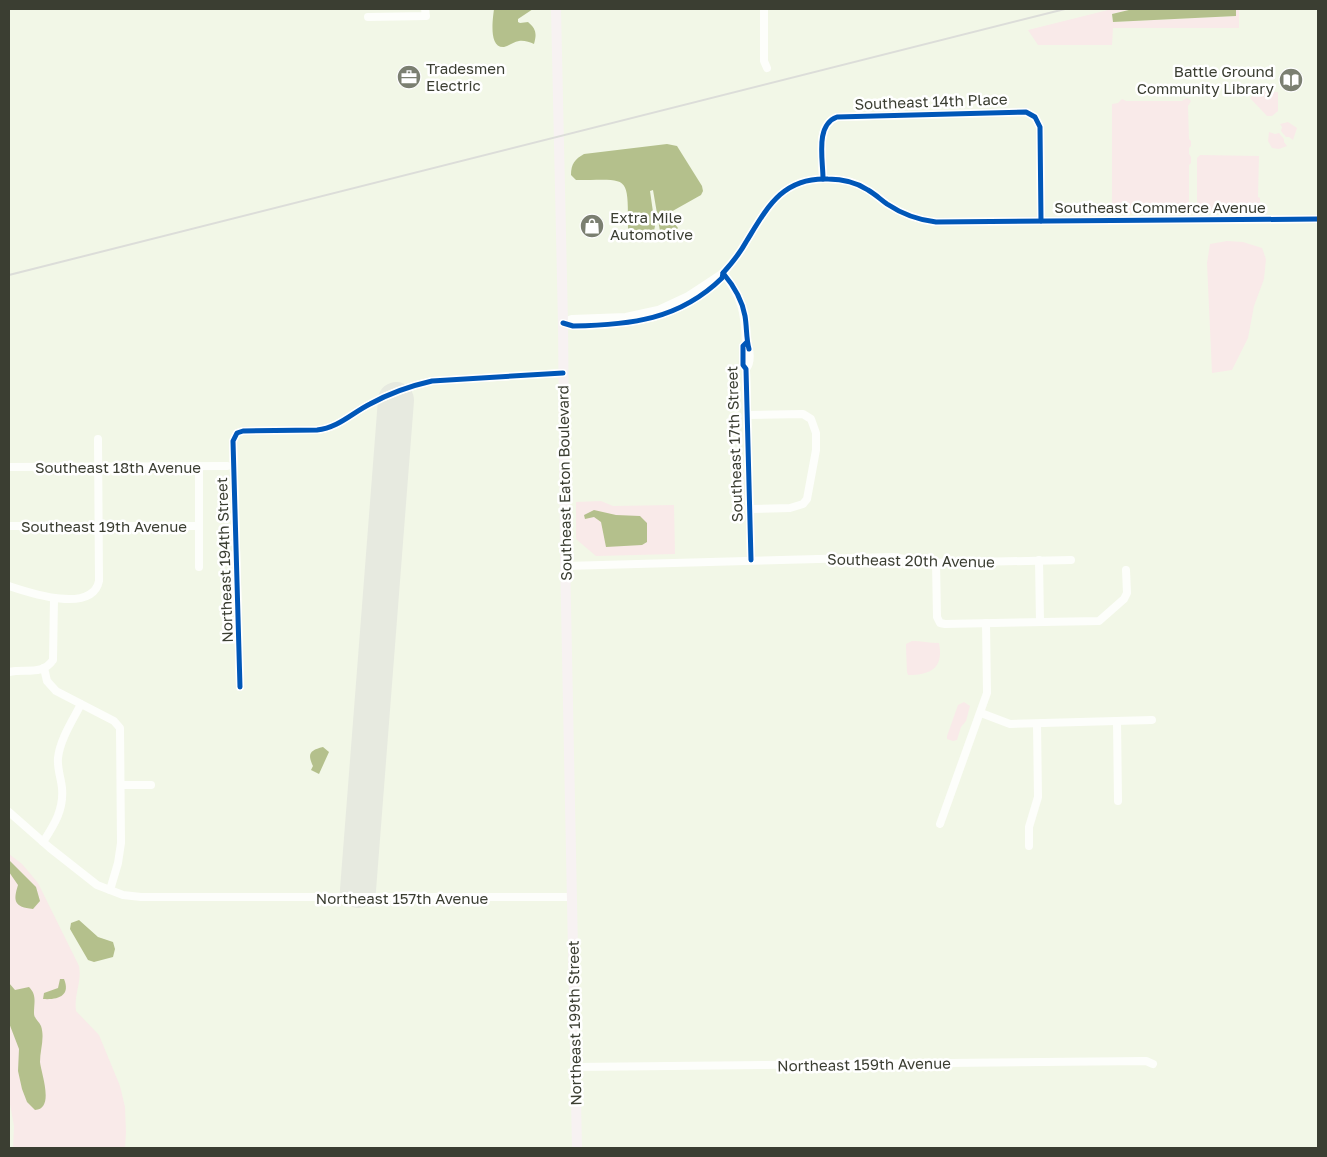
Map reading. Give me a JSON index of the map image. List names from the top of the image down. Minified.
{"streets":{"main road":["Southeast Eaton Boulevard","Northeast 199th Street"],"street":["Southeast 14th Place","Southeast Commerce Avenue","Southeast 17th Street","Southeast 18th Avenue","Southeast 19th Avenue","Northeast 194th Street","Southeast 20th Avenue","Northeast 157th Avenue","Northeast 159th Avenue"]},"crossings":[["Southeast 14th Place","Southeast Commerce Avenue"],["Southeast Commerce Avenue","Southeast 17th Street"],["Southeast Commerce Avenue","Southeast Eaton Boulevard"],["Southeast 17th Street","Southeast 20th Avenue"],["Southeast Eaton Boulevard","Northeast 194th Street"],["Southeast Eaton Boulevard","Southeast 20th Avenue"],["Southeast Eaton Boulevard","Northeast 157th Avenue"],["Southeast Eaton Boulevard","Northeast 199th Street"],["Northeast 157th Avenue","Northeast 199th Street"],["Northeast 199th Street","Northeast 159th Avenue"]],"places":{"office":["Tradesmen Electric"],"library":["Battle Ground Community Library"],"shop":["Extra Mile Automotive"]}}
